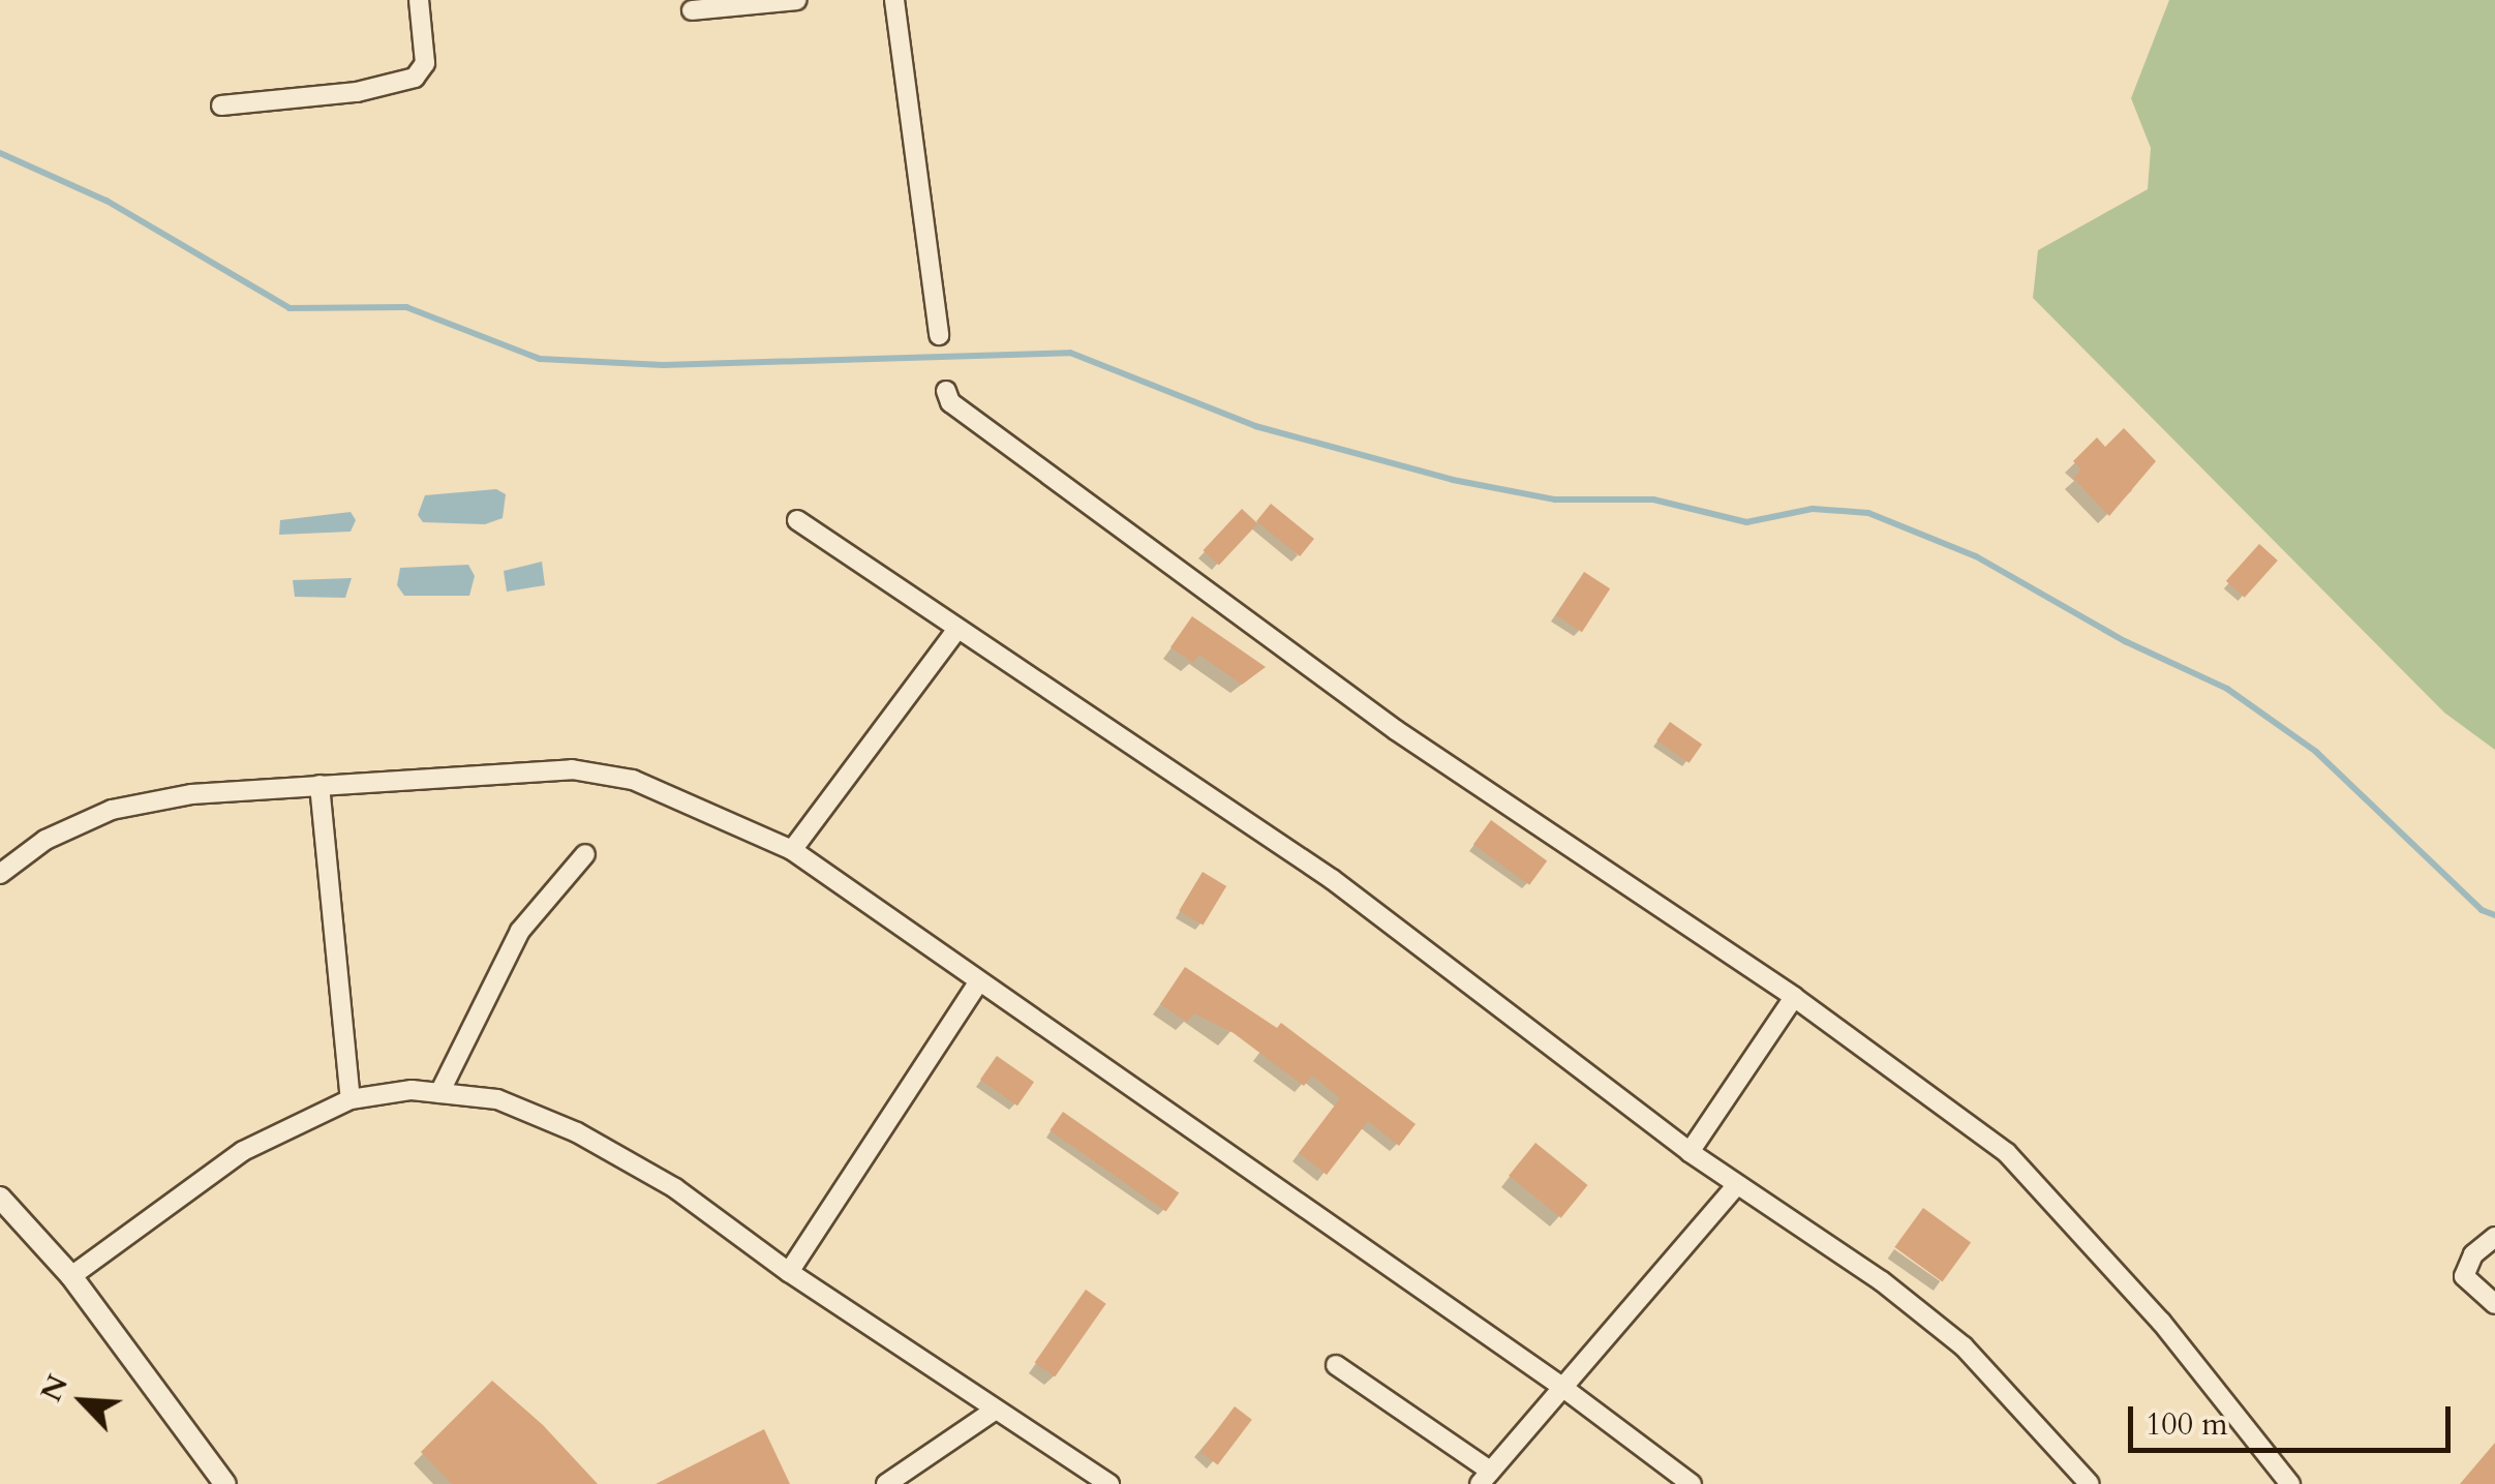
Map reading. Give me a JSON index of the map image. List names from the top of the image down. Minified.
{"scale_bar":"100 m","north":"top left"}
